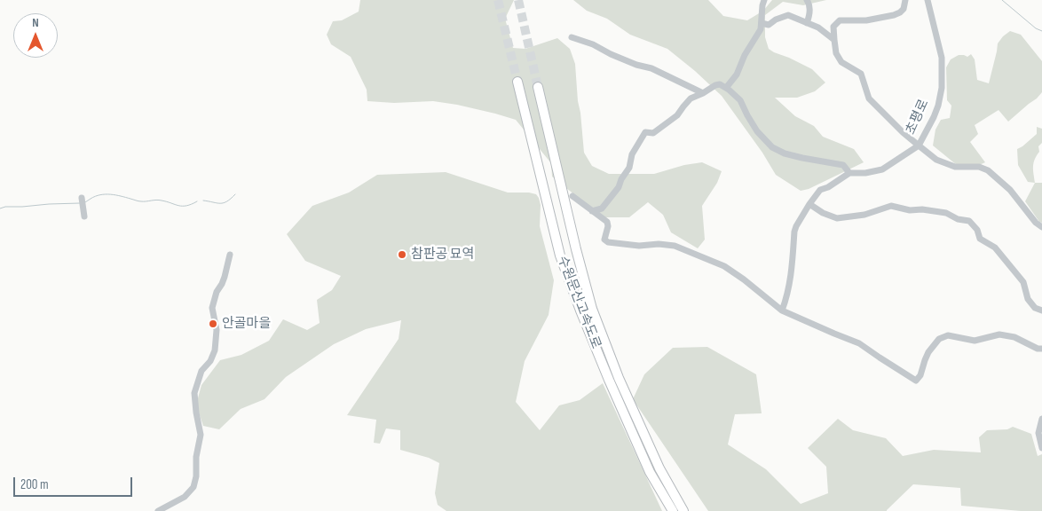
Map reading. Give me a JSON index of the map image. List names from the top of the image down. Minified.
{"streets":{"highway":["수원문산고속도로"],"street":["초평로"]},"places":["참판공 묘역","안골마을"],"scale_bar":"200 m","north":"top"}
